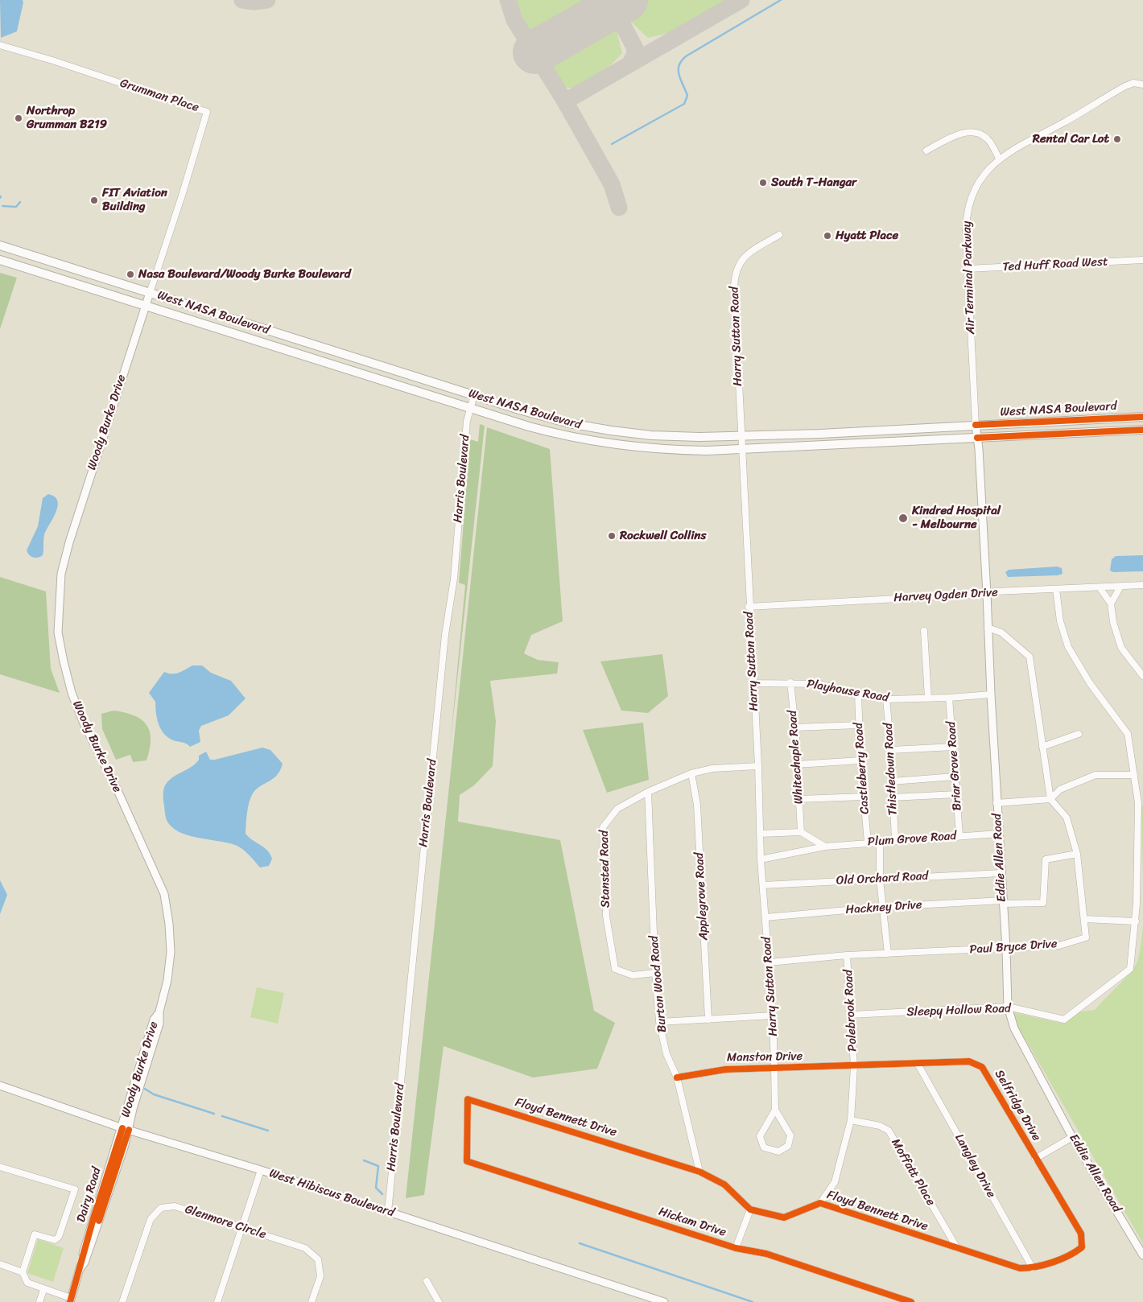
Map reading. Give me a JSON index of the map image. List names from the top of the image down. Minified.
{"streets":{"main road":["West NASA Boulevard"],"street":["Grumman Place","Ted Huff Road West","Air Terminal Parkway","Harry Sutton Road","Woody Burke Drive","Harris Boulevard","Harvey Ogden Drive","Playhouse Road","Whitechaple Road","Briar Grove Road","Castleberry Road","Thistledown Road","Plum Grove Road","Eddie Allen Road","Stansted Road","Old Orchard Road","Applegrove Road","Hackney Drive","Paul Bryce Drive","Burton Wood Road","Polebrook Road","Sleepy Hollow Road","Manston Drive","Selfridge Drive","Floyd Bennett Drive","Langley Drive","Moffatt Place","West Hibiscus Boulevard","Dairy Road","Glenmore Circle","Hickam Drive"]},"crossings":[["Grumman Place","West NASA Boulevard"],["Grumman Place","Woody Burke Drive"],["Ted Huff Road West","Air Terminal Parkway"],["Air Terminal Parkway","West NASA Boulevard"],["Air Terminal Parkway","Eddie Allen Road"],["West NASA Boulevard","Harry Sutton Road"],["West NASA Boulevard","Woody Burke Drive"],["West NASA Boulevard","Harris Boulevard"],["West NASA Boulevard","Eddie Allen Road"],["Harry Sutton Road","Harvey Ogden Drive"],["Harry Sutton Road","Playhouse Road"],["Harry Sutton Road","Plum Grove Road"],["Harry Sutton Road","Stansted Road"],["Harry Sutton Road","Old Orchard Road"],["Harry Sutton Road","Hackney Drive"],["Harry Sutton Road","Paul Bryce Drive"],["Harry Sutton Road","Manston Drive"],["Woody Burke Drive","West Hibiscus Boulevard"],["Woody Burke Drive","Dairy Road"],["Harris Boulevard","West Hibiscus Boulevard"],["Harvey Ogden Drive","Eddie Allen Road"],["Harvey Ogden Drive","Sleepy Hollow Road"],["Playhouse Road","Whitechaple Road"],["Playhouse Road","Briar Grove Road"],["Playhouse Road","Castleberry Road"],["Playhouse Road","Thistledown Road"],["Playhouse Road","Eddie Allen Road"],["Briar Grove Road","Plum Grove Road"],["Castleberry Road","Plum Grove Road"],["Thistledown Road","Plum Grove Road"],["Plum Grove Road","Eddie Allen Road"],["Eddie Allen Road","Old Orchard Road"],["Eddie Allen Road","Hackney Drive"],["Eddie Allen Road","Paul Bryce Drive"],["Eddie Allen Road","Sleepy Hollow Road"],["Stansted Road","Applegrove Road"],["Stansted Road","Burton Wood Road"],["Hackney Drive","Paul Bryce Drive"],["Paul Bryce Drive","Polebrook Road"],["Burton Wood Road","Manston Drive"],["Burton Wood Road","Floyd Bennett Drive"],["Polebrook Road","Sleepy Hollow Road"],["Polebrook Road","Manston Drive"],["Polebrook Road","Selfridge Drive"],["Polebrook Road","Floyd Bennett Drive"],["Polebrook Road","Moffatt Place"],["Manston Drive","Selfridge Drive"],["Selfridge Drive","Floyd Bennett Drive"],["Selfridge Drive","Langley Drive"],["Floyd Bennett Drive","Langley Drive"],["Floyd Bennett Drive","Moffatt Place"],["Floyd Bennett Drive","Hickam Drive"],["West Hibiscus Boulevard","Dairy Road"]],"places":["Northrop Grumman B219","Rental Car Lot","South T-Hangar","FIT Aviation Building","Hyatt Place","Nasa Boulevard/Woody Burke Boulevard","Kindred Hospital - Melbourne","Rockwell Collins"]}
